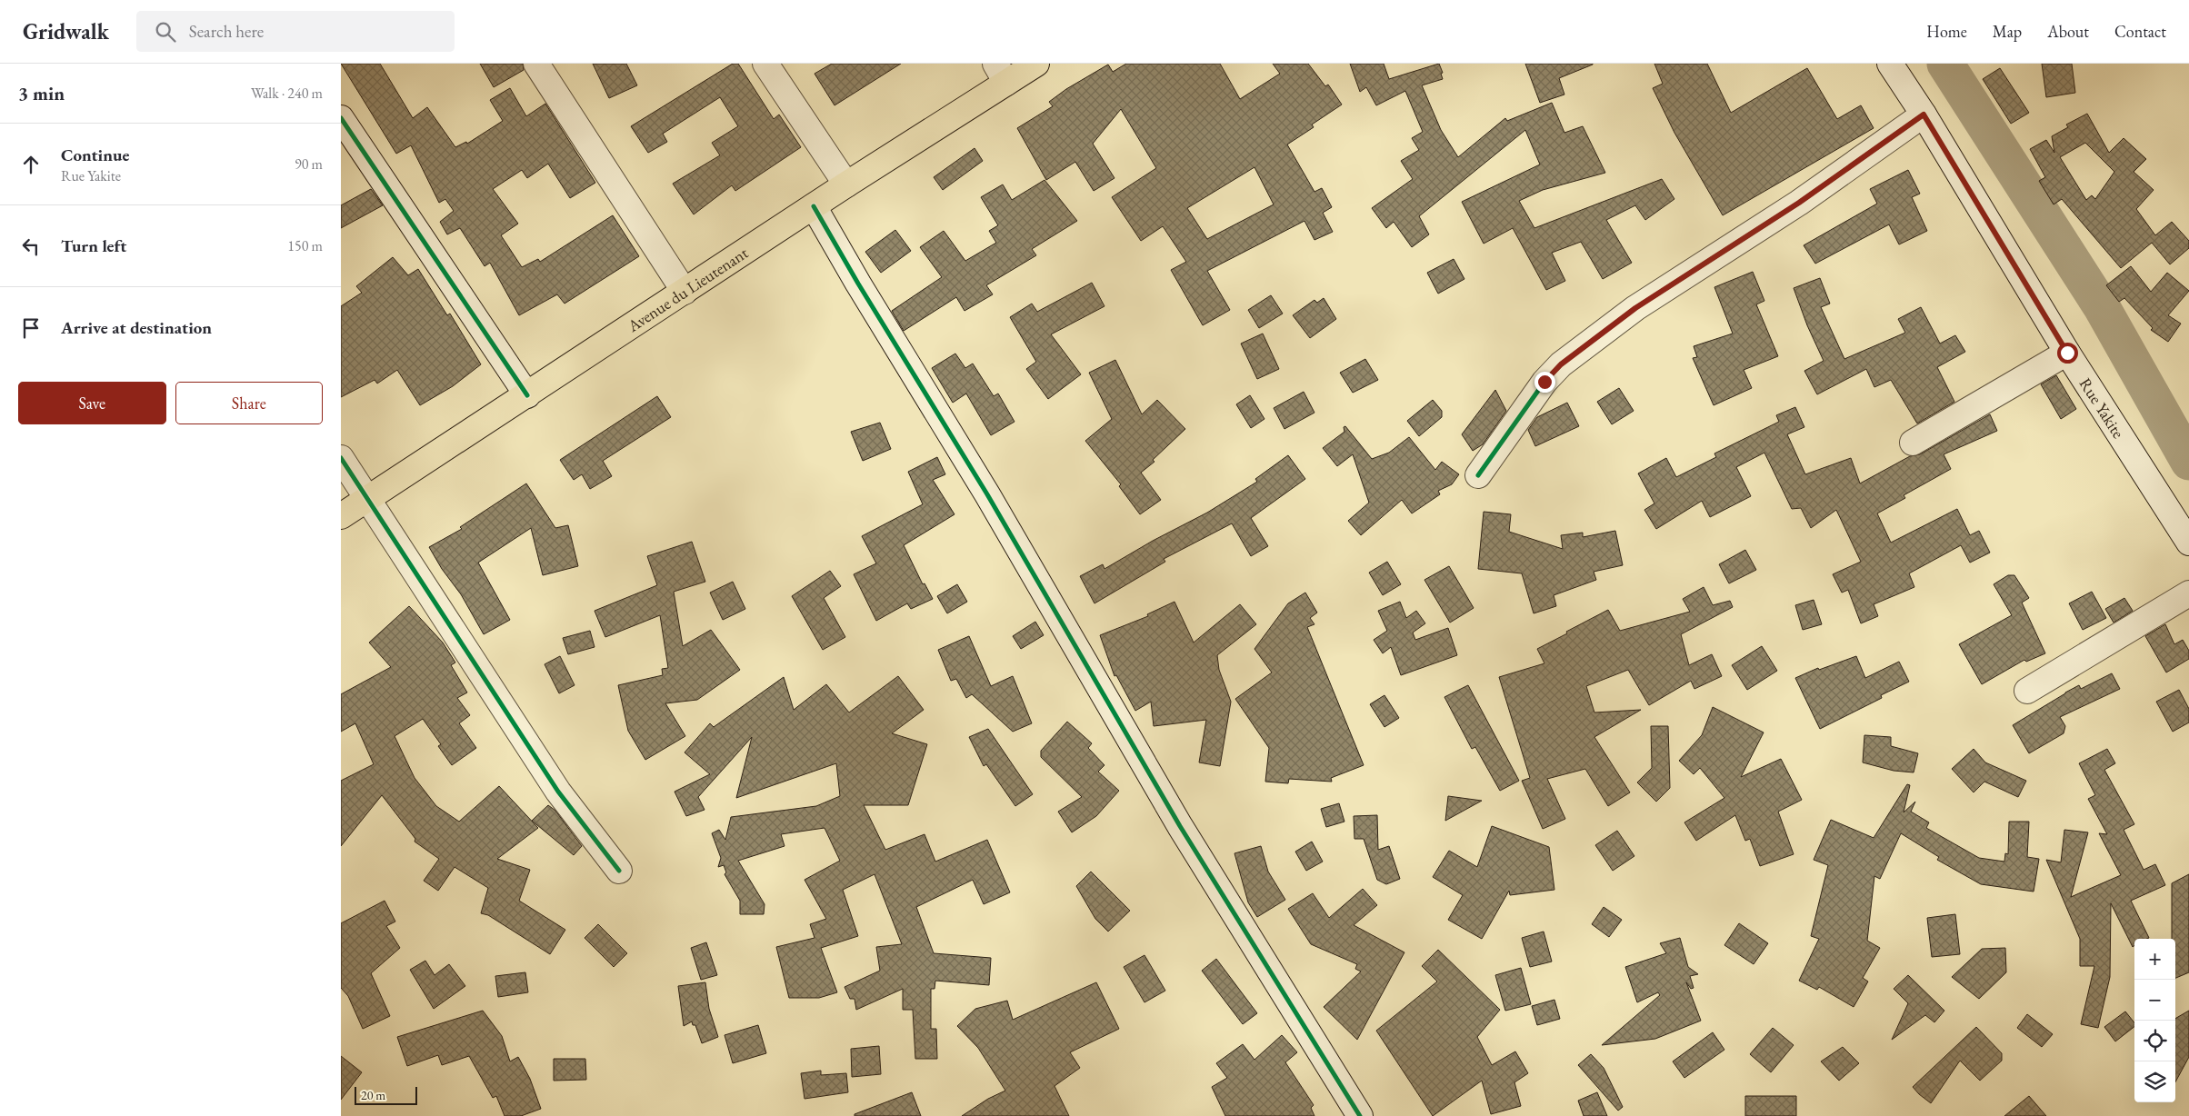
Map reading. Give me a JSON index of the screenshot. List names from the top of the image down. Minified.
{"streets":{"main road":["Avenue du Lieutenant"],"street":["Rue Yakite"]},"scale_bar":"20 m","page":{"header":"Gridwalk","search":"Search here","nav":["Home","Map","About","Contact"],"heading":["3 min","Walk · 240 m"],"list":[["Continue","Rue Yakite","90 m"],["Turn left","150 m"],"Arrive at destination"],"buttons":["Save","Share"],"map_buttons":["+","−"],"scale":"20 m"}}
